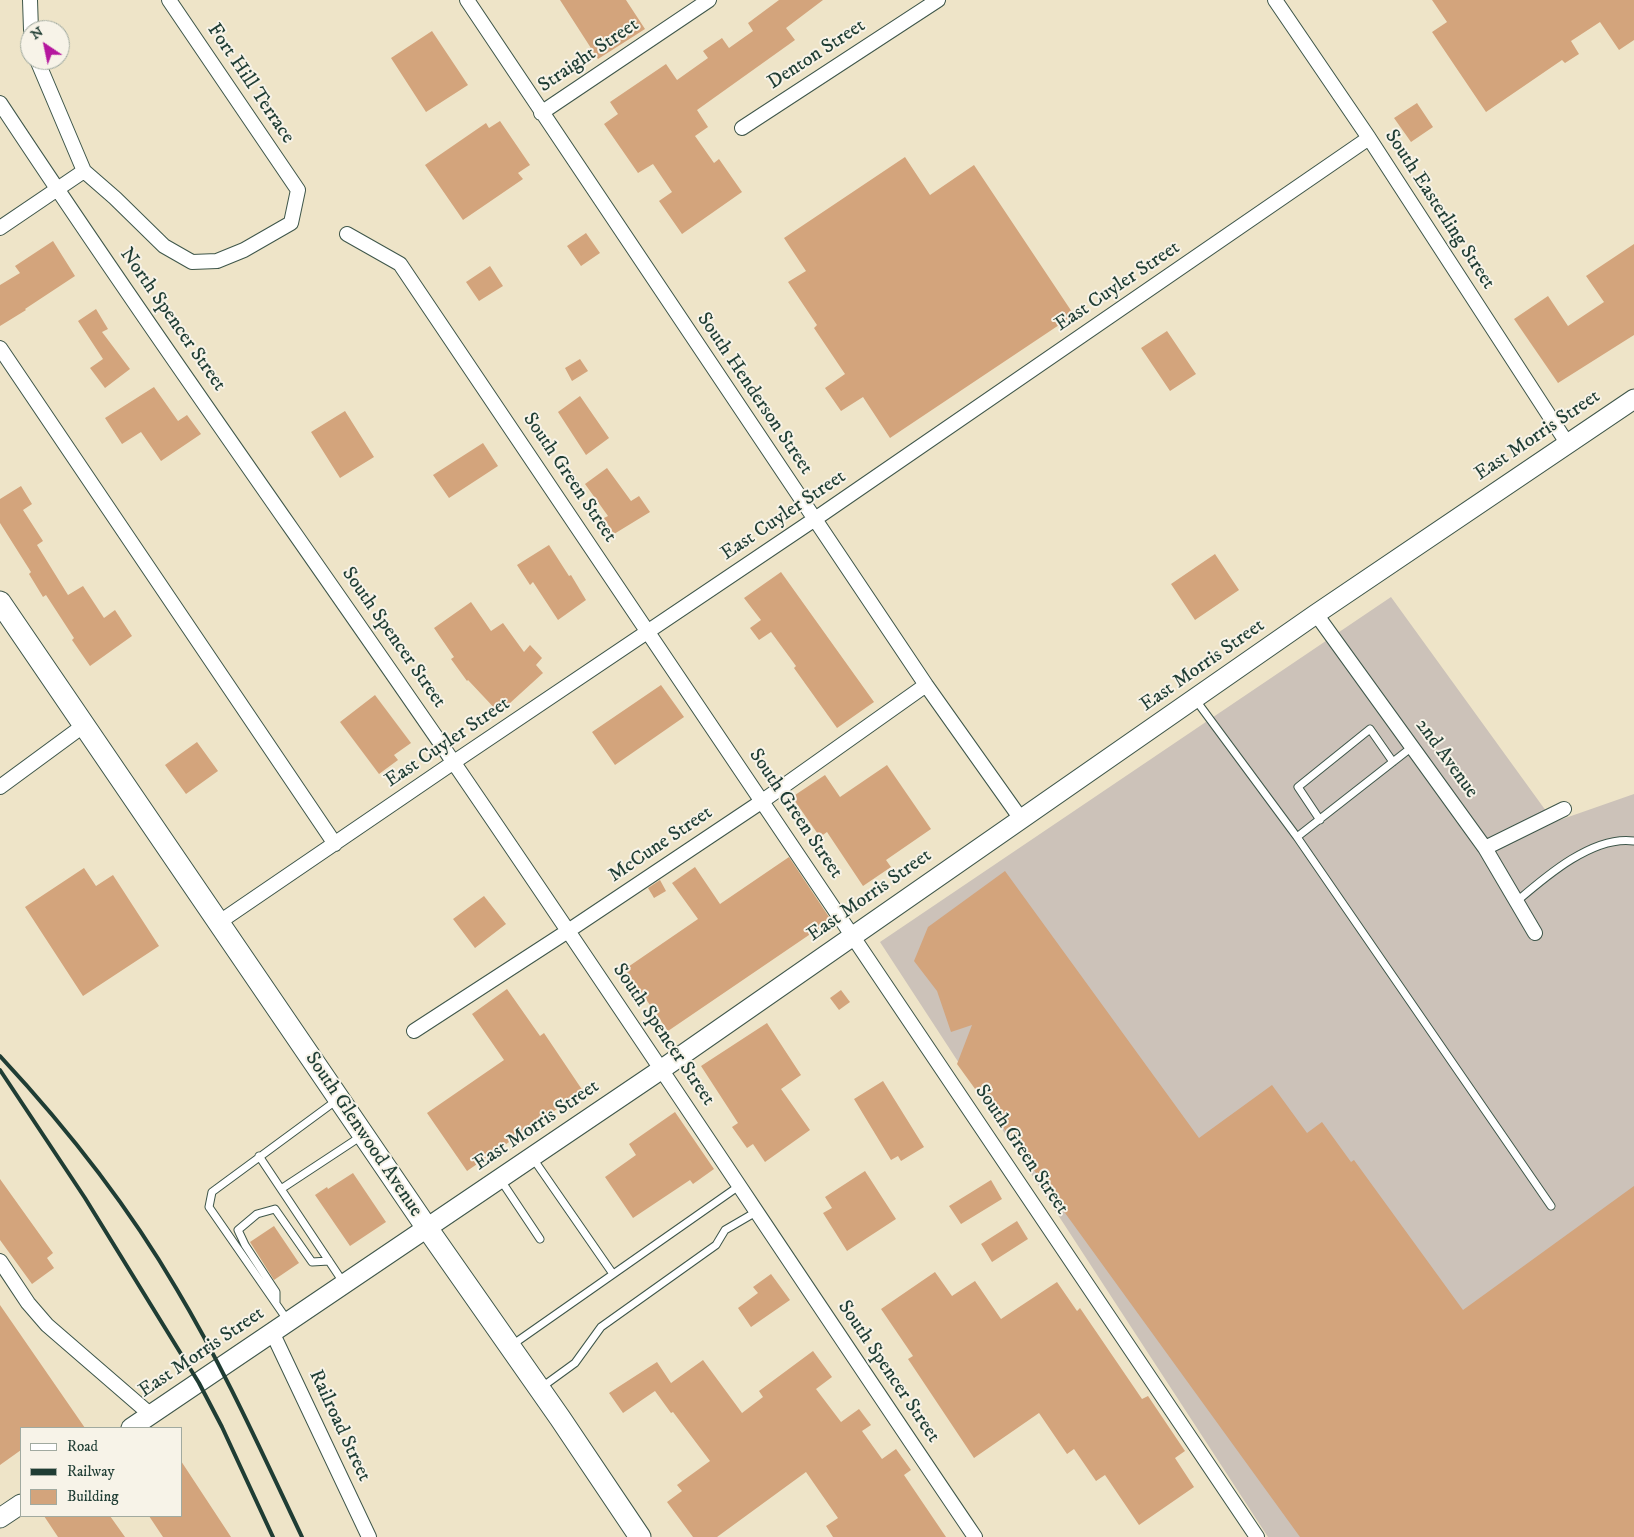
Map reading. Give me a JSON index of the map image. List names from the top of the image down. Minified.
{"streets":{"main road":["East Morris Street","South Glenwood Avenue"],"street":["Denton Street","Straight Street","Fort Hill Terrace","South Easterling Street","East Cuyler Street","North Spencer Street","South Henderson Street","South Green Street","South Spencer Street","2nd Avenue","McCune Street","Railroad Street"]},"crossings":[["Straight Street","South Henderson Street"],["South Easterling Street","East Cuyler Street"],["South Easterling Street","East Morris Street"],["East Cuyler Street","South Henderson Street"],["East Cuyler Street","South Green Street"],["East Cuyler Street","South Spencer Street"],["East Cuyler Street","South Glenwood Avenue"],["North Spencer Street","South Spencer Street"],["South Henderson Street","East Morris Street"],["South Henderson Street","McCune Street"],["East Morris Street","South Green Street"],["East Morris Street","South Spencer Street"],["East Morris Street","2nd Avenue"],["East Morris Street","South Glenwood Avenue"],["East Morris Street","Railroad Street"],["South Green Street","McCune Street"],["South Spencer Street","McCune Street"]],"legend":["Road","Railway","Building"],"north":"top left"}
